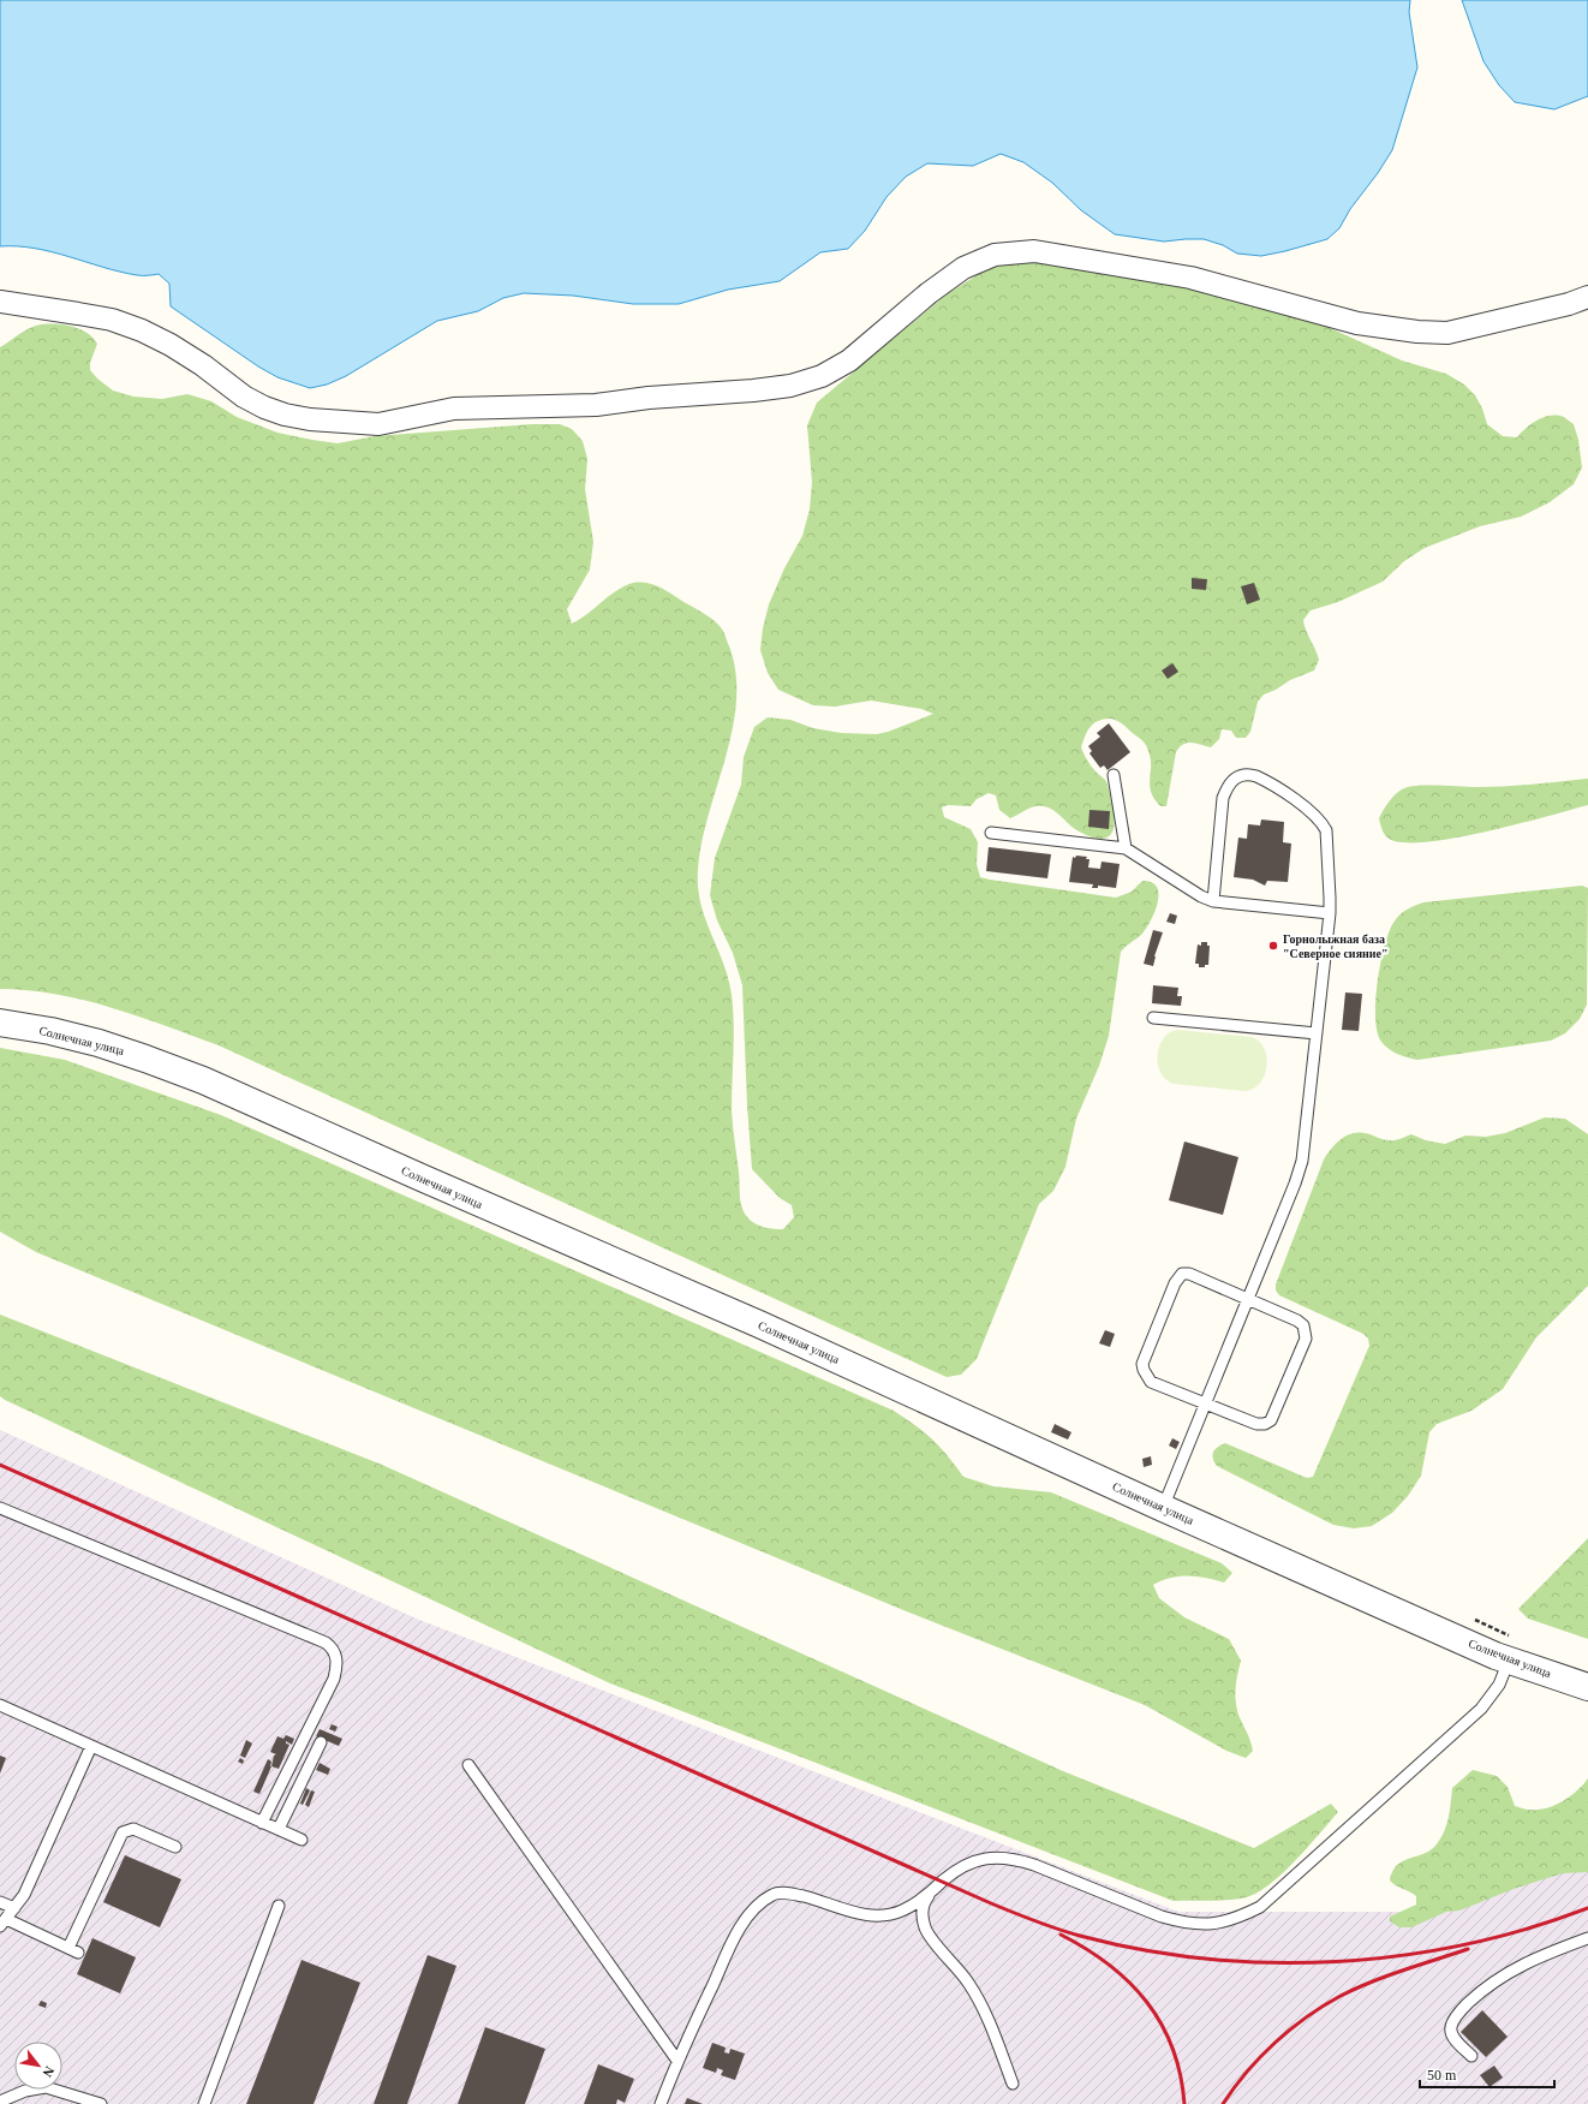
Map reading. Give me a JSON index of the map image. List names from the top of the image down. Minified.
{"streets":{"street":["Солнечная улица"]},"places":["Горнолыжная база \"Северное сияние\""],"scale_bar":"50 m","north":"bottom right"}
